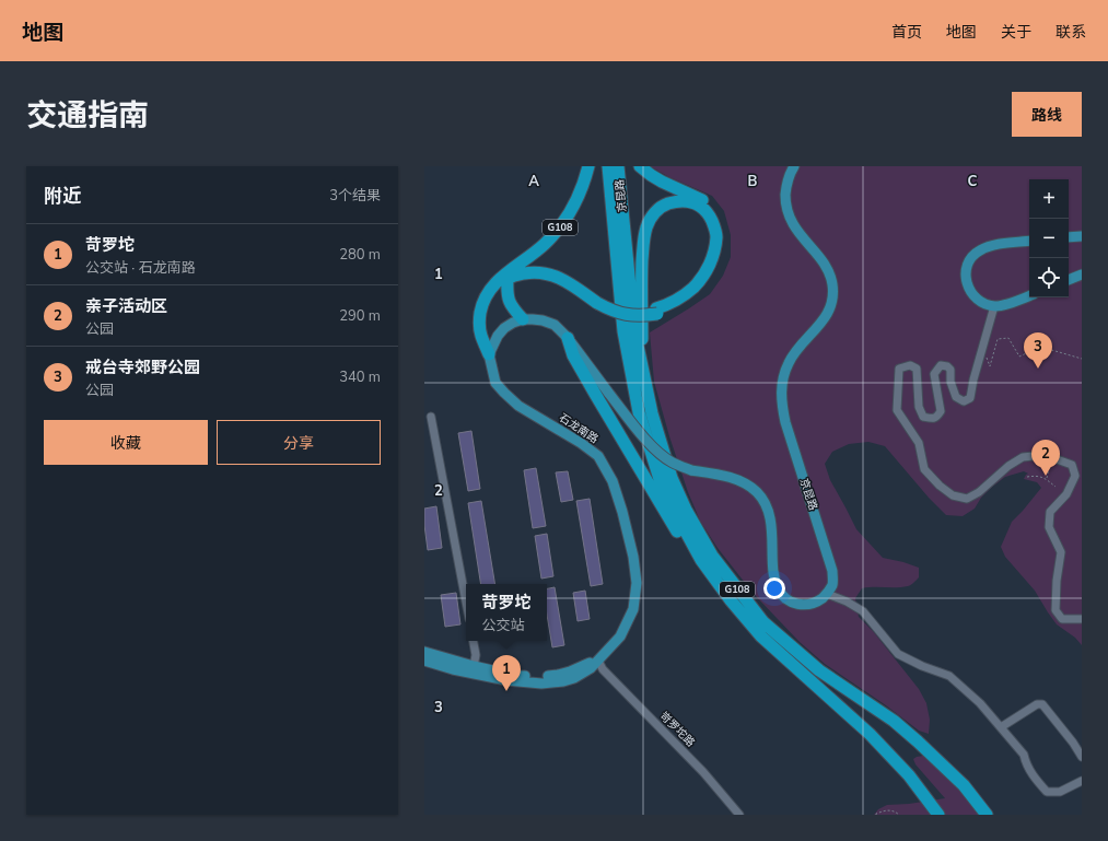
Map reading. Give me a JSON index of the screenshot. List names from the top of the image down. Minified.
{"streets":{"highway":["京昆路","G108"],"main road":["石龙南路"],"street":["岢罗坨路"]},"crossings":[["石龙南路","岢罗坨路"]],"page":{"header":"地图","nav":["首页","地图","关于","联系"],"title":"交通指南","buttons":["路线",["收藏","分享"]],"heading":["附近","3个结果"],"map_buttons":["+","−"],"list":[{"mark":"1","name":"苛罗坨","note":"公交站 · 石龙南路","value":"280 m"},{"mark":"2","name":"亲子活动区","note":"公园","value":"290 m"},{"mark":"3","name":"戒台寺郊野公园","note":"公园","value":"340 m"}],"pins":["3","2","1"],"popup":["苛罗坨","公交站"]},"grid":{"columns":["A","B","C"],"rows":["1","2","3"]}}
